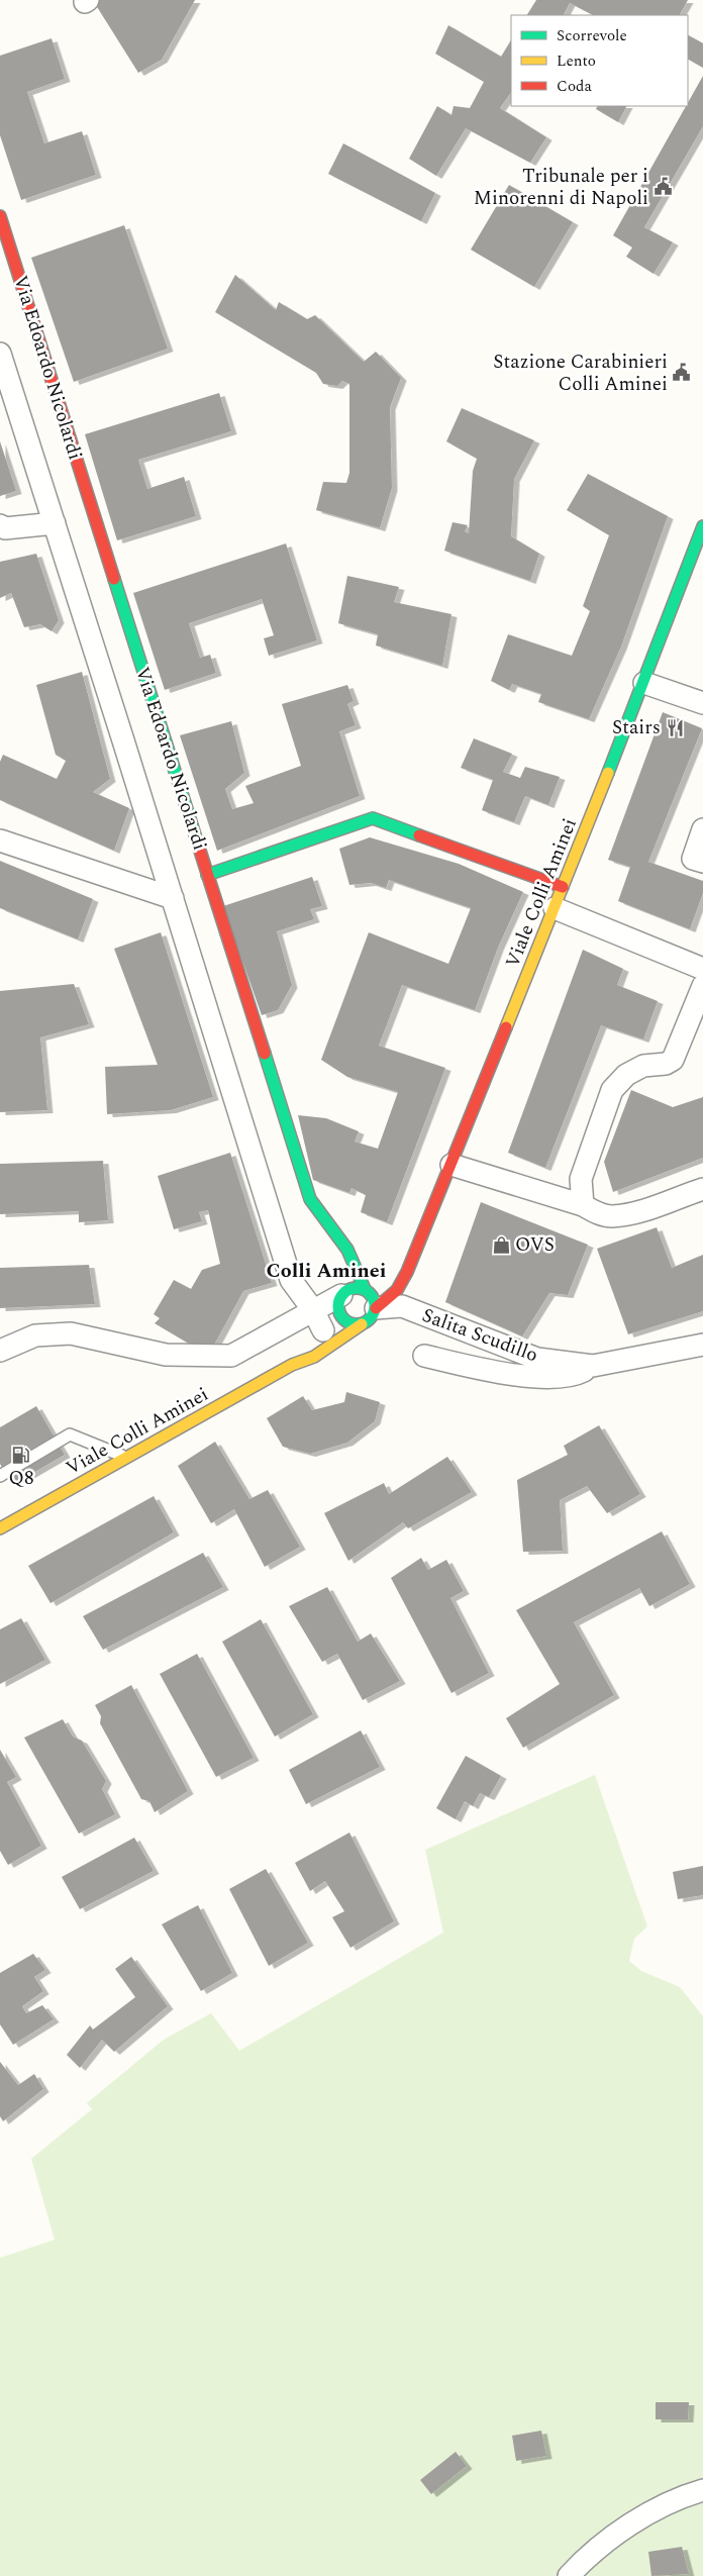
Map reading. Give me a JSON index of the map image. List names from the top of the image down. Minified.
{"streets":{"street":["Via Edoardo Nicolardi","Viale Colli Aminei","Salita Scudillo"]},"crossings":[["Via Edoardo Nicolardi","Viale Colli Aminei"],["Via Edoardo Nicolardi","Salita Scudillo"],["Viale Colli Aminei","Salita Scudillo"]],"districts":["Colli Aminei"],"places":{"public building":["Tribunale per i Minorenni di Napoli","Stazione Carabinieri Colli Aminei"],"restaurant":["Stairs"],"shop":["OVS"],"fuel station":["Q8"]},"legend":["Scorrevole","Lento","Coda"]}
